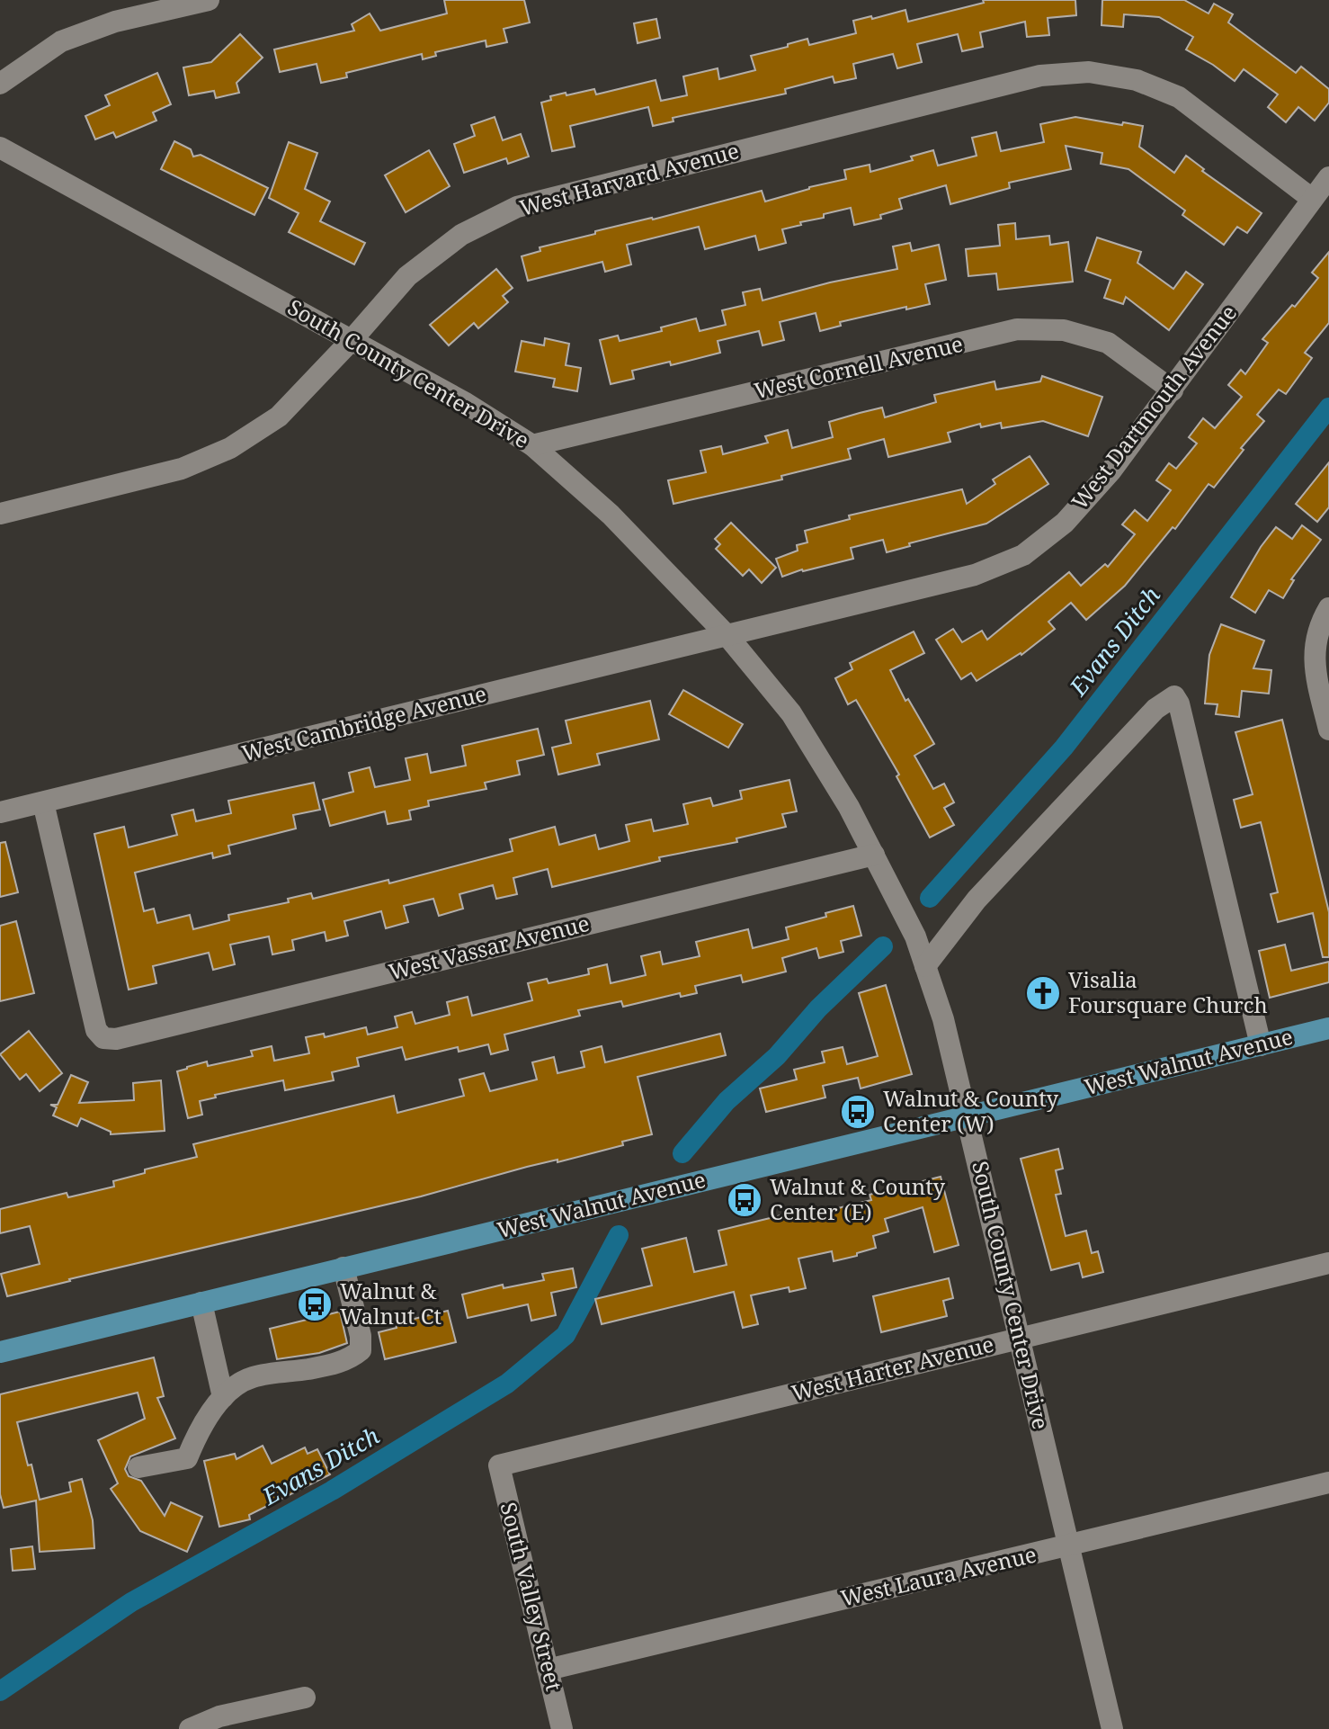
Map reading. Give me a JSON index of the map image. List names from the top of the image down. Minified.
{"streets":{"main road":["West Walnut Avenue"],"street":["West Harvard Avenue","West Cornell Avenue","South County Center Drive","West Dartmouth Avenue","West Cambridge Avenue","West Vassar Avenue","West Harter Avenue","West Laura Avenue","South Valley Street"]},"crossings":[["West Harvard Avenue","South County Center Drive"],["West Harvard Avenue","West Dartmouth Avenue"],["West Cornell Avenue","South County Center Drive"],["West Cornell Avenue","West Dartmouth Avenue"],["South County Center Drive","West Dartmouth Avenue"],["South County Center Drive","West Cambridge Avenue"],["South County Center Drive","West Vassar Avenue"],["South County Center Drive","West Walnut Avenue"],["South County Center Drive","West Harter Avenue"],["South County Center Drive","West Laura Avenue"],["West Dartmouth Avenue","West Cambridge Avenue"],["West Cambridge Avenue","West Vassar Avenue"],["West Harter Avenue","South Valley Street"],["West Laura Avenue","South Valley Street"]],"water":["Evans Ditch"],"places":{"church":["Visalia Foursquare Church"],"bus stop":["Walnut & County Center (W)","Walnut & County Center (E)","Walnut & Walnut Ct"]}}
